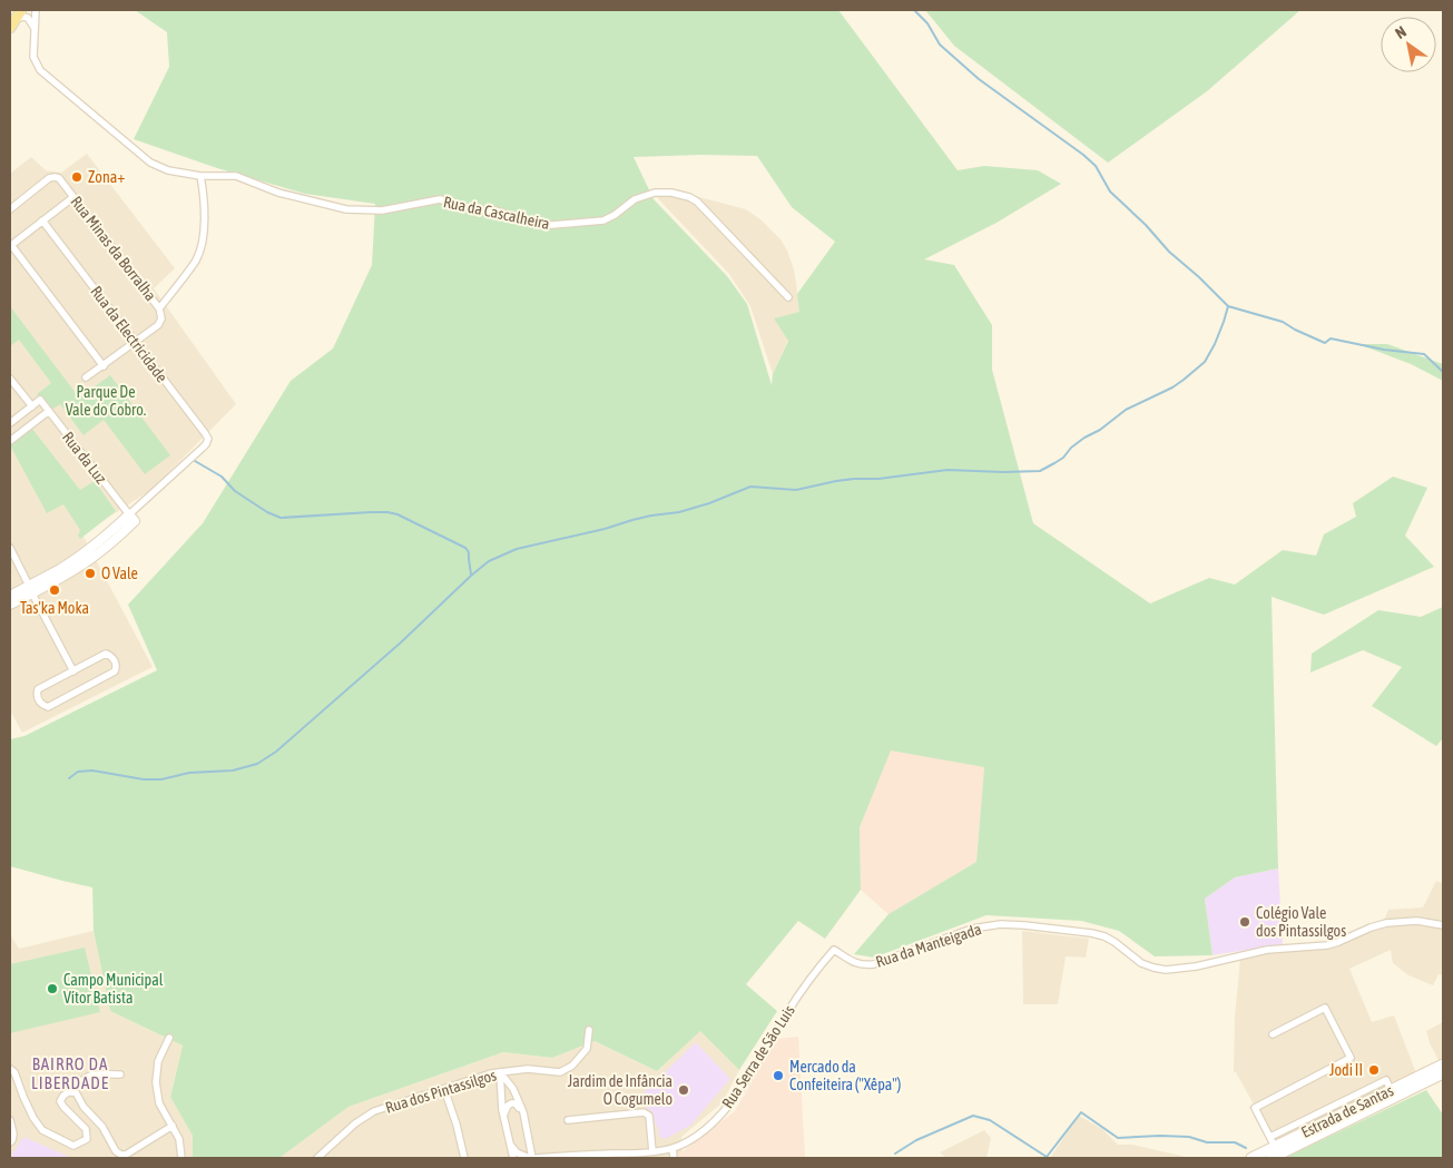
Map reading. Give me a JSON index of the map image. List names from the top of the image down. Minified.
{"streets":{"main road":["Estrada de Santas"],"street":["Rua da Cascalheira","Rua Minas da Borralha","Rua da Electricidade","Rua da Luz","Rua da Manteigada","Rua Serra de São Luis","Rua dos Pintassilgos"]},"crossings":[["Rua Minas da Borralha","Rua da Electricidade"],["Rua da Electricidade","Rua da Luz"],["Rua da Manteigada","Rua Serra de São Luis"]],"districts":["BAIRRO DA LIBERDADE"],"parks":["Parque De Vale do Cobro."],"places":["Zona+","O Vale","Tas'ka Moka","Colégio Vale dos Pintassilgos","Campo Municipal Vítor Batista","Jodi II","Mercado da Confeiteira (\"Xêpa\")","Jardim de Infância O Cogumelo"],"north":"top left"}
